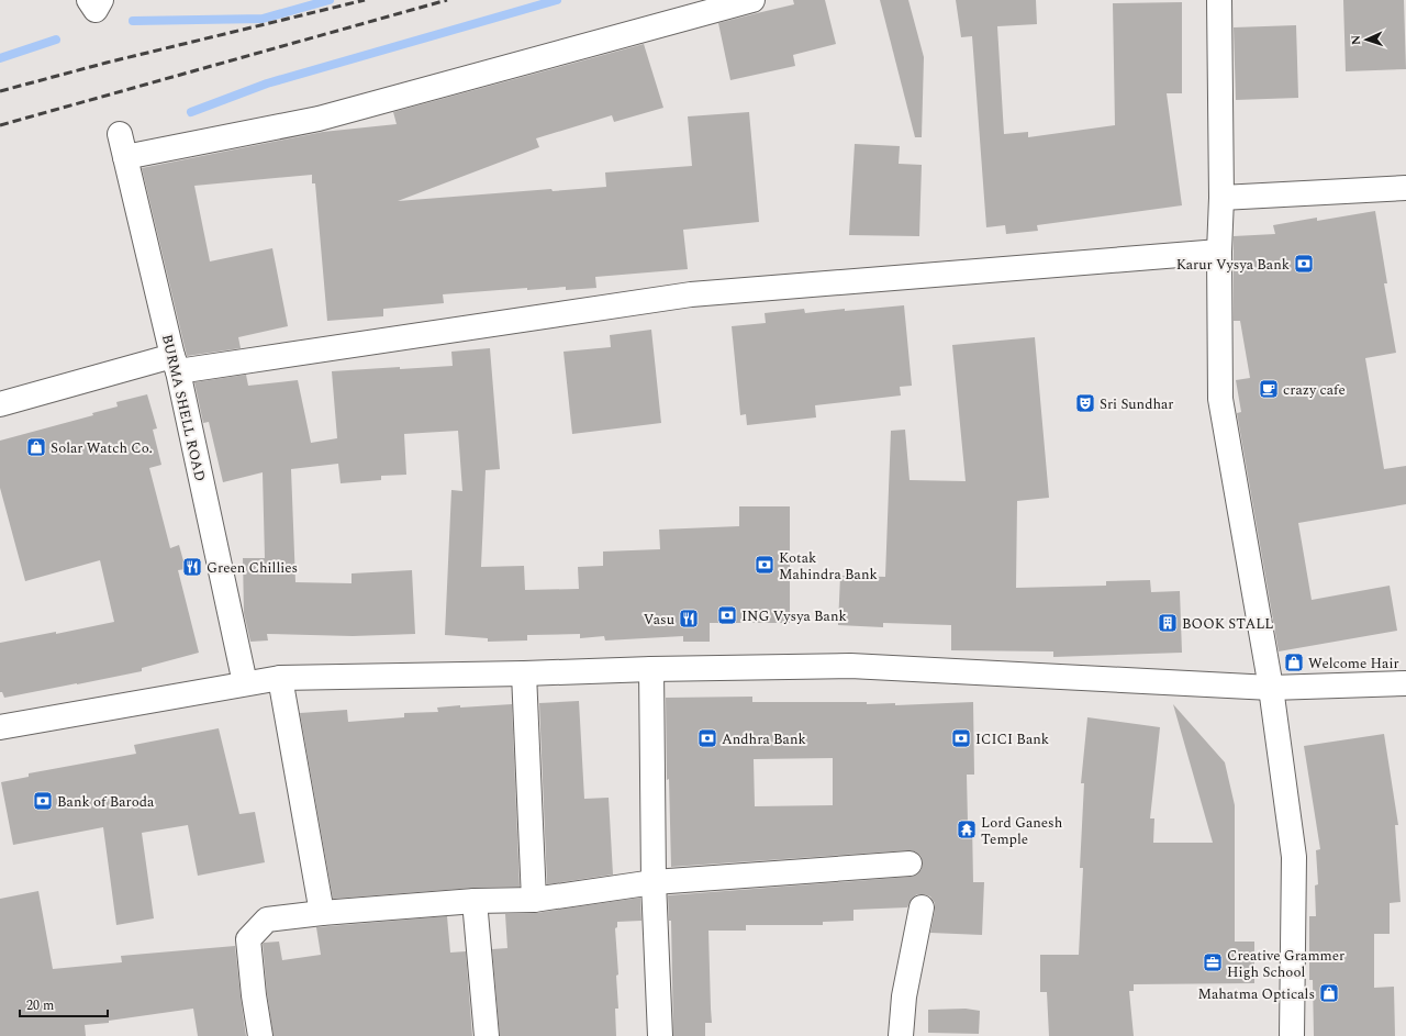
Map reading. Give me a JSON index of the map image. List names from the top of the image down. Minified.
{"streets":{"street":["BURMA SHELL ROAD"]},"places":{"bank":["Karur Vysya Bank","Kotak Mahindra Bank","ING Vysya Bank","Andhra Bank","ICICI Bank","Bank of Baroda"],"cafe":["crazy cafe"],"theatre":["Sri Sundhar"],"shop":["Solar Watch Co.","Welcome Hair","Mahatma Opticals"],"restaurant":["Green Chillies","Vasu"],"building":["BOOK STALL"],"temple":["Lord Ganesh Temple"],"office":["Creative Grammer High School"]},"scale_bar":"20 m","north":"left"}
